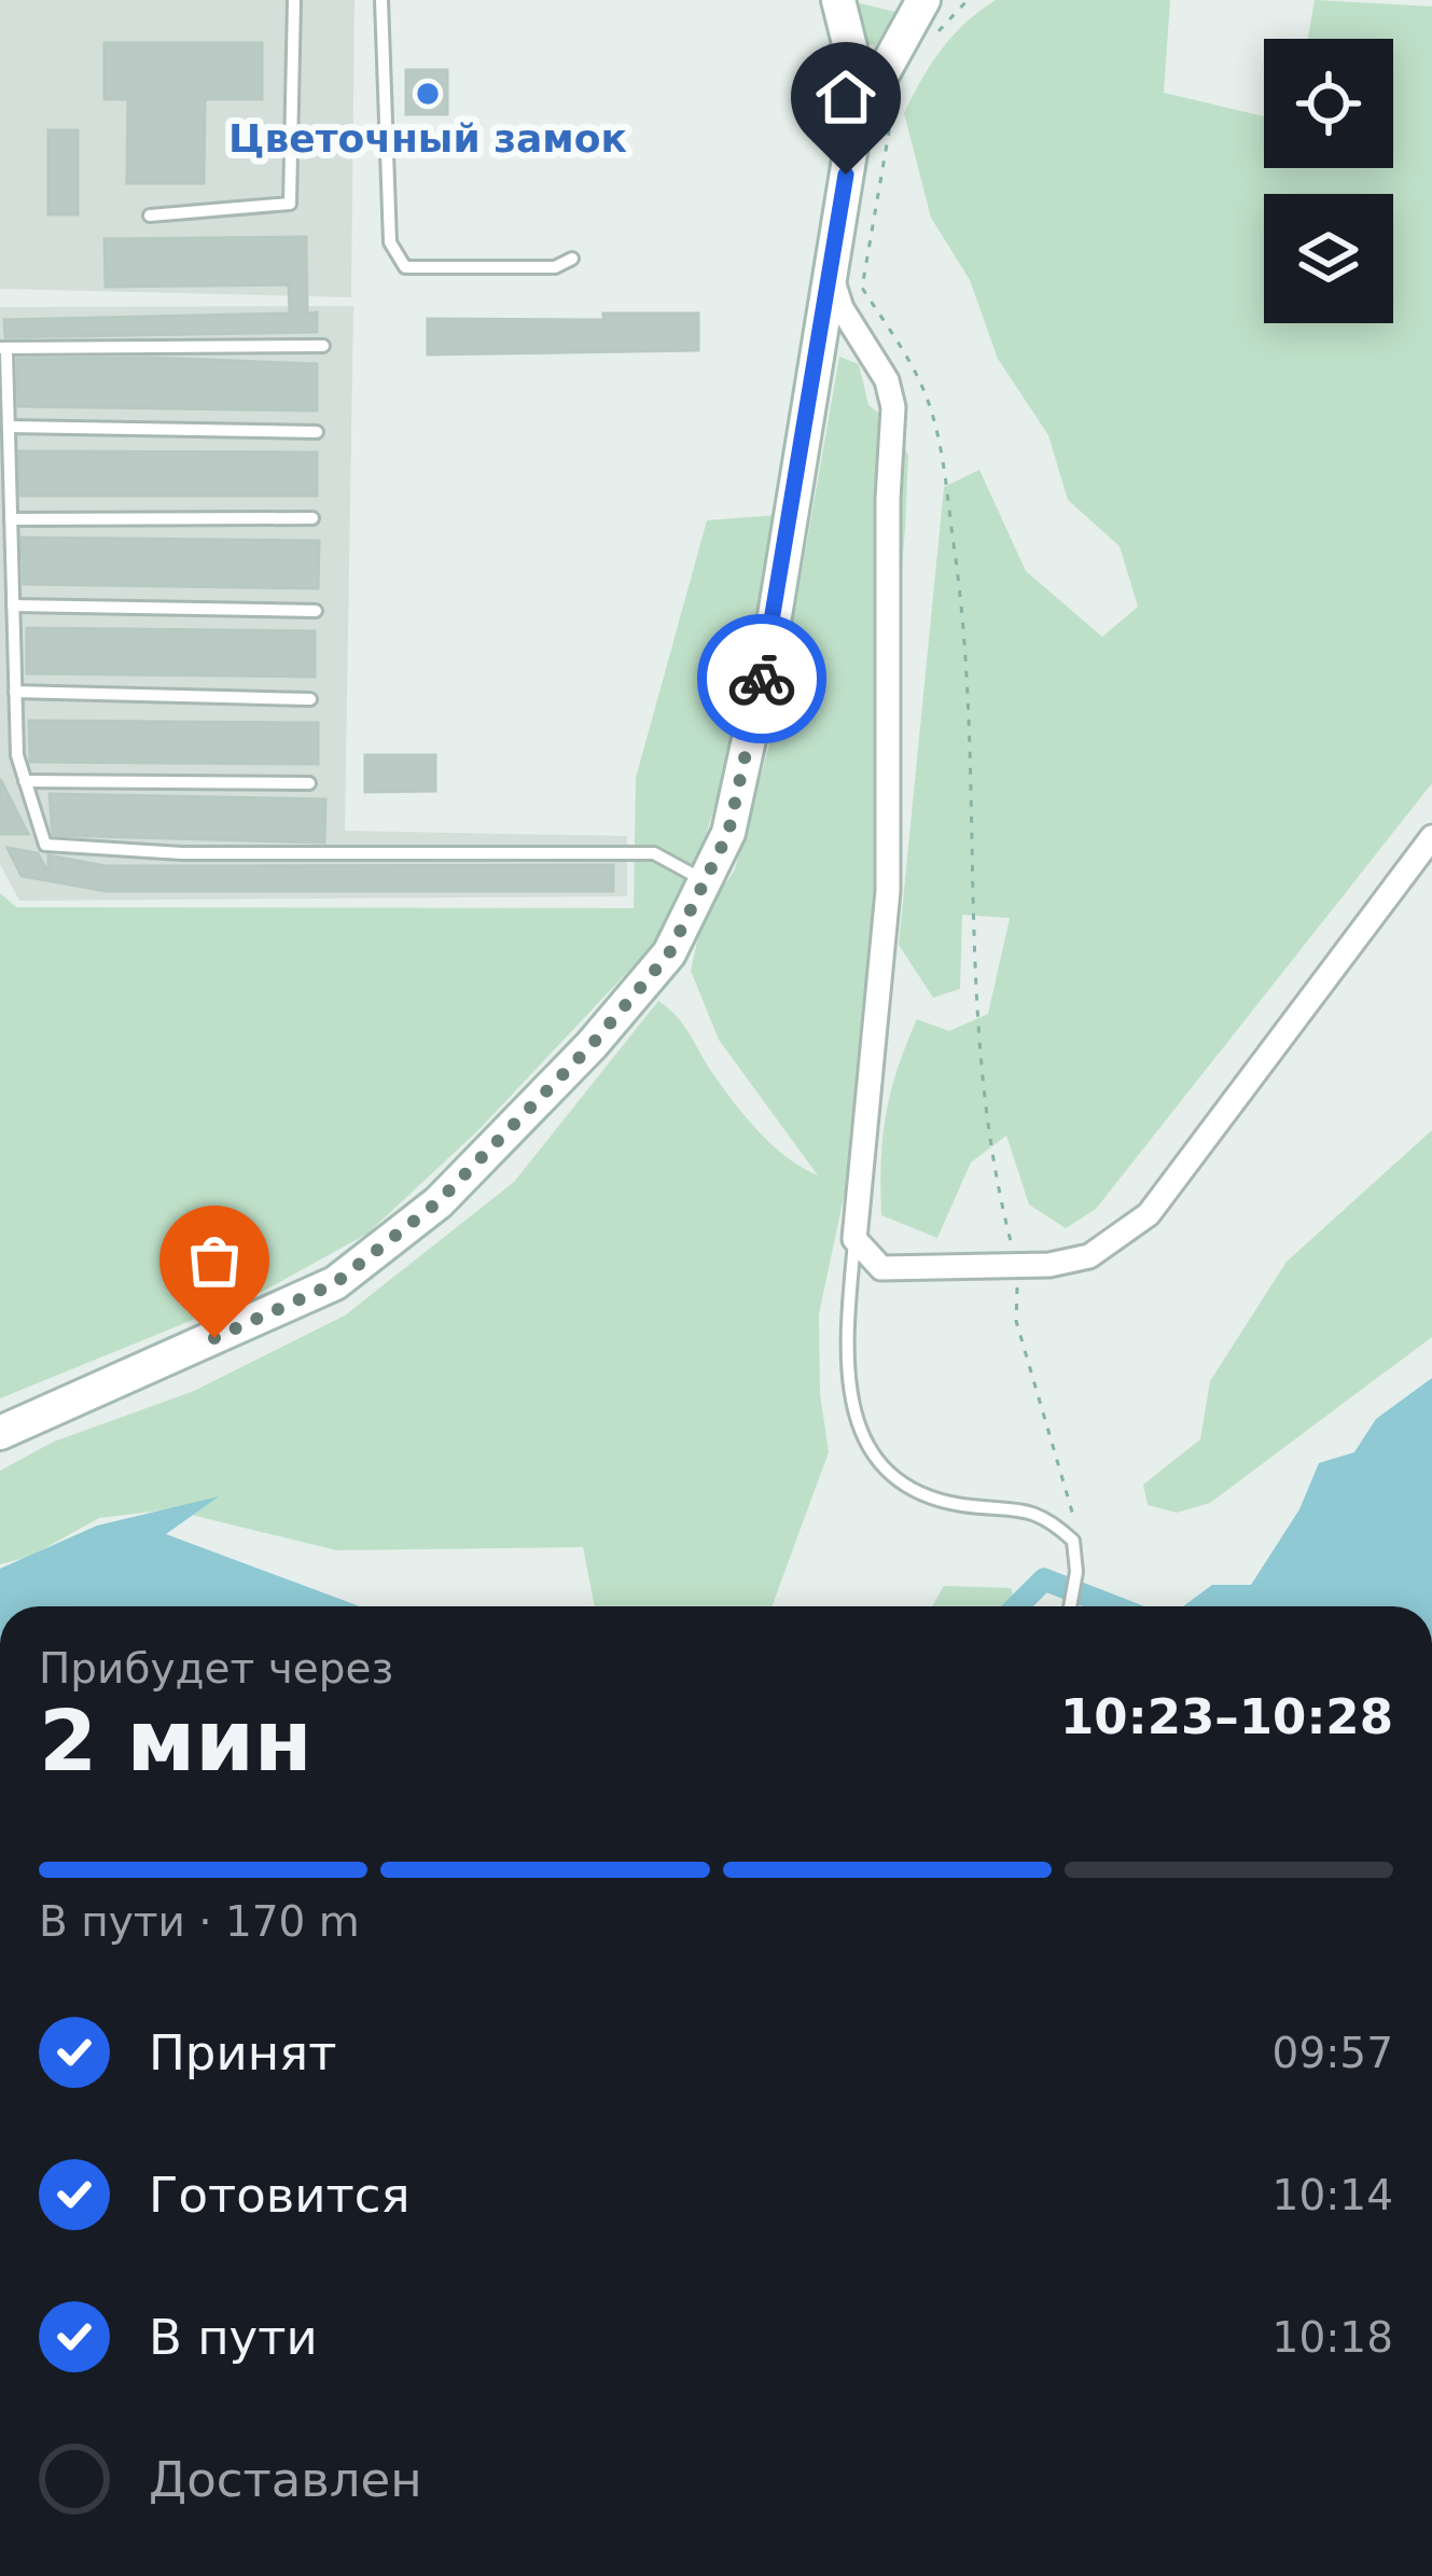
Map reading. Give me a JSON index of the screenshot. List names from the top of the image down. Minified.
{"places":["Цветочный замок"],"page":{"heading":["2 мин","Прибудет через","10:23–10:28"],"bar":"В пути · 170 m","list":[["Принят","09:57"],["Готовится","10:14"],["В пути","10:18"],"Доставлен"]}}
